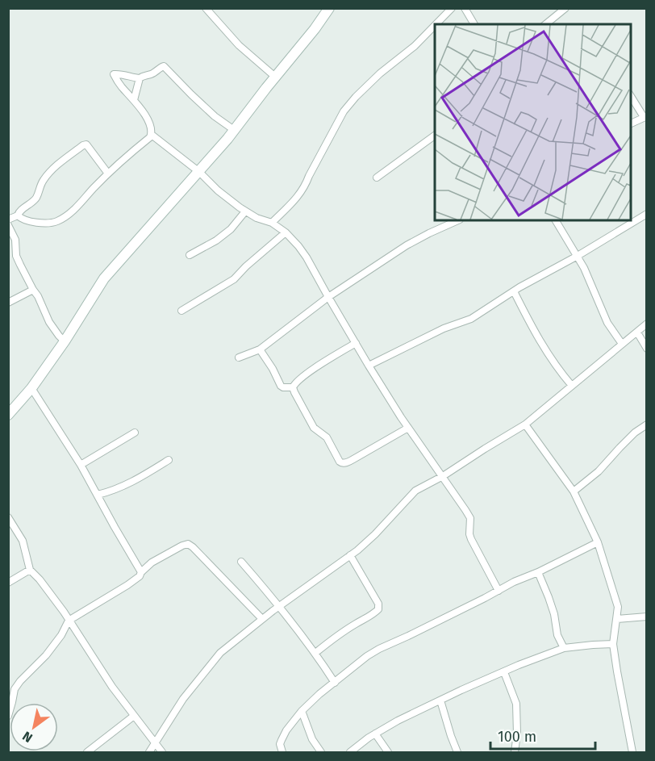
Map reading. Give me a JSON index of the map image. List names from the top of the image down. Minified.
{"scale_bar":"100 m","north":"bottom left"}
